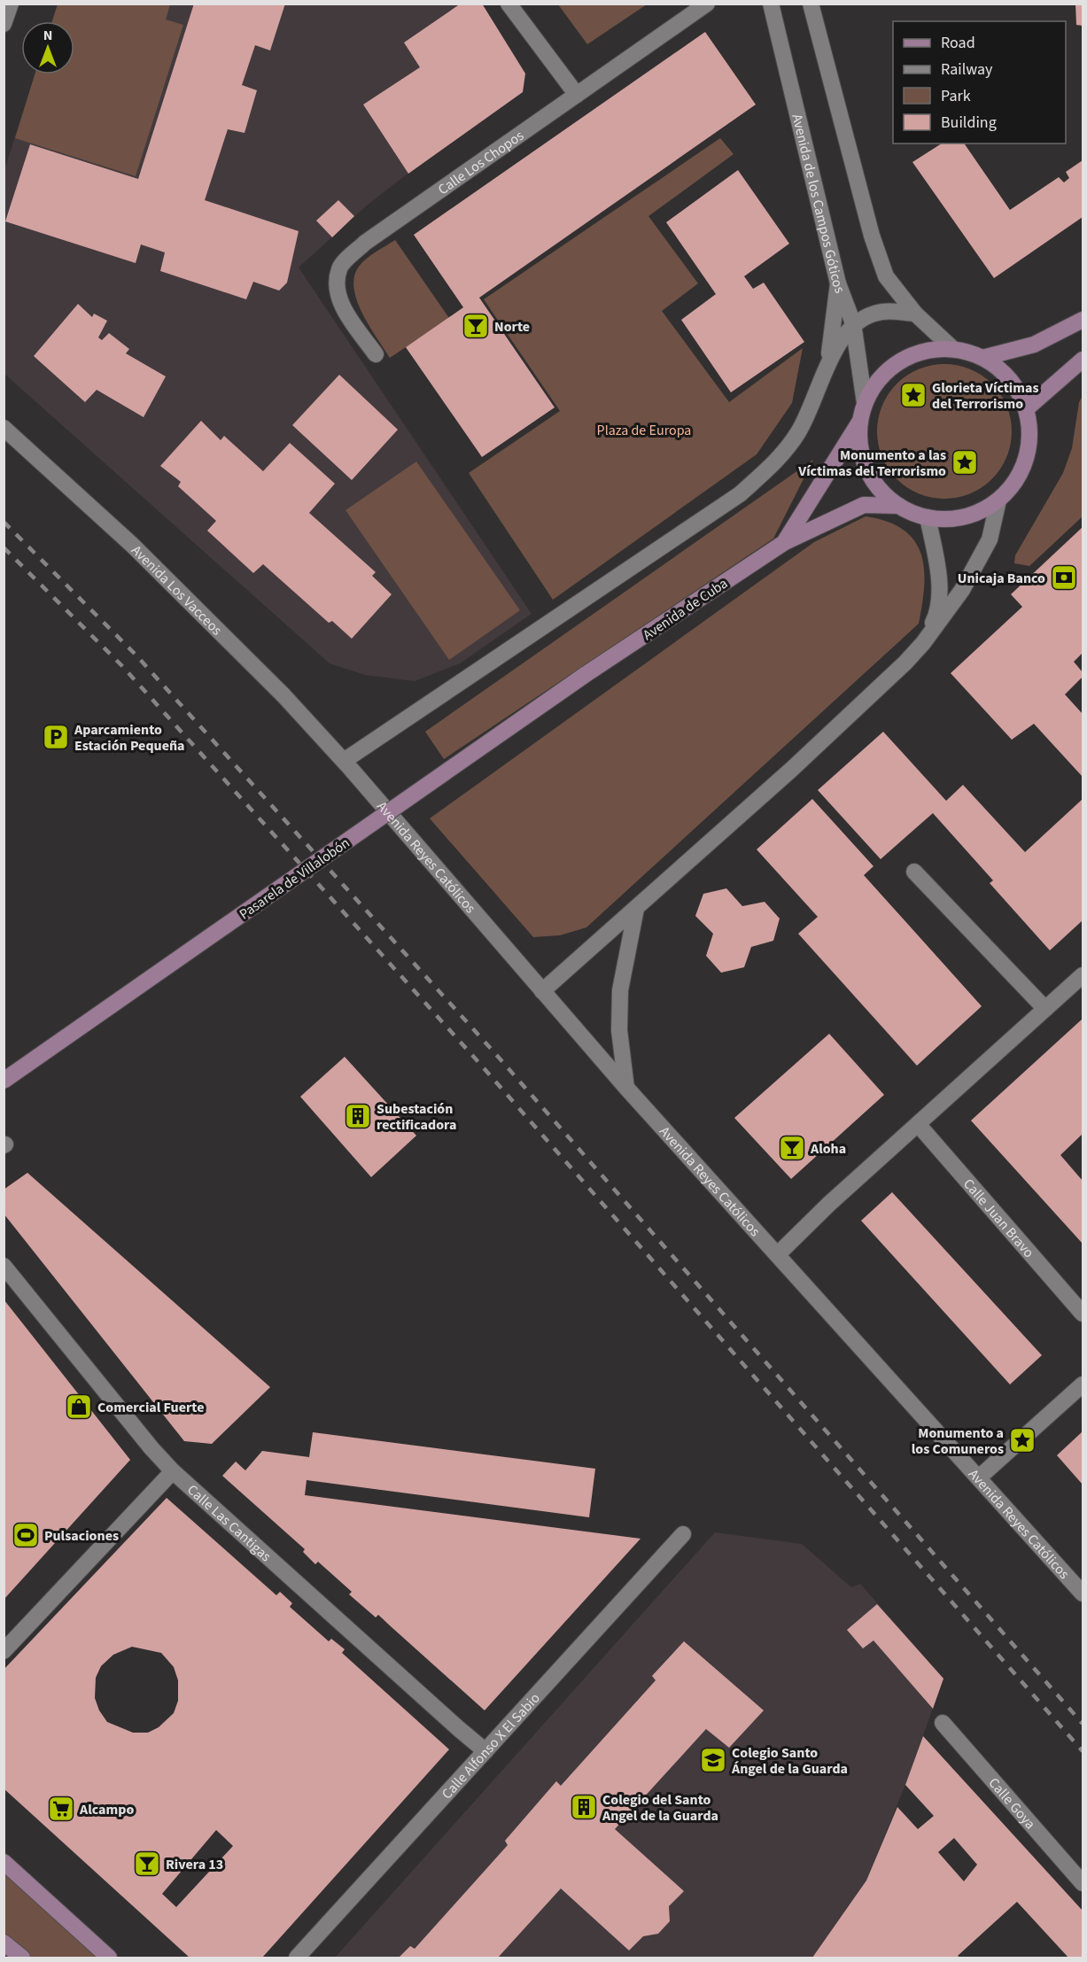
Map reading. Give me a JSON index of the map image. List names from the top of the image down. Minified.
{"streets":{"street":["Calle Los Chopos","Avenida de los Campos Góticos","Avenida Los Vacceos","Avenida de Cuba","Avenida Reyes Católicos","Pasarela de Villalobón","Calle Juan Bravo","Calle Las Cantigas","Calle Alfonso X El Sabio","Calle Goya"]},"crossings":[["Avenida de los Campos Góticos","Avenida de Cuba"],["Avenida Los Vacceos","Avenida Reyes Católicos"],["Avenida de Cuba","Pasarela de Villalobón"],["Calle Las Cantigas","Calle Alfonso X El Sabio"]],"parks":["Plaza de Europa"],"places":{"bar":["Norte","Aloha","Rivera 13"],"place":["Glorieta Víctimas del Terrorismo","Monumento a las Víctimas del Terrorismo","Monumento a los Comuneros"],"bank":["Unicaja Banco"],"parking":["Aparcamiento Estación Pequeña"],"building":["Subestación rectificadora","Colegio del Santo Angel de la Guarda"],"shop":["Comercial Fuerte"],"sports":["Pulsaciones"],"school or university":["Colegio Santo Ángel de la Guarda"],"supermarket":["Alcampo"]},"legend":["Road","Railway","Park","Building"],"north":"top"}
